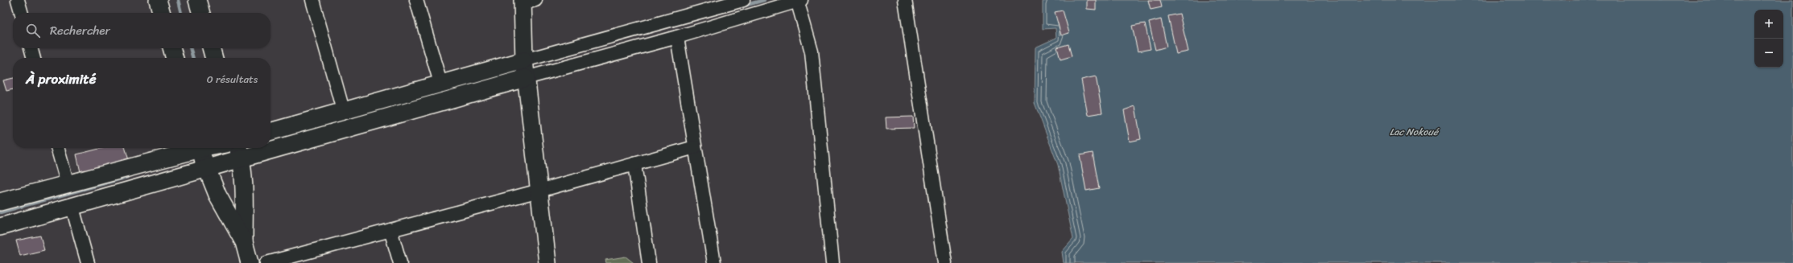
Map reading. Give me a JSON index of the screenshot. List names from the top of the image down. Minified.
{"water":["Lac Nokoué"],"page":{"map_buttons":["+","−"],"search":"Rechercher","heading":["À proximité","0 résultats"]}}
